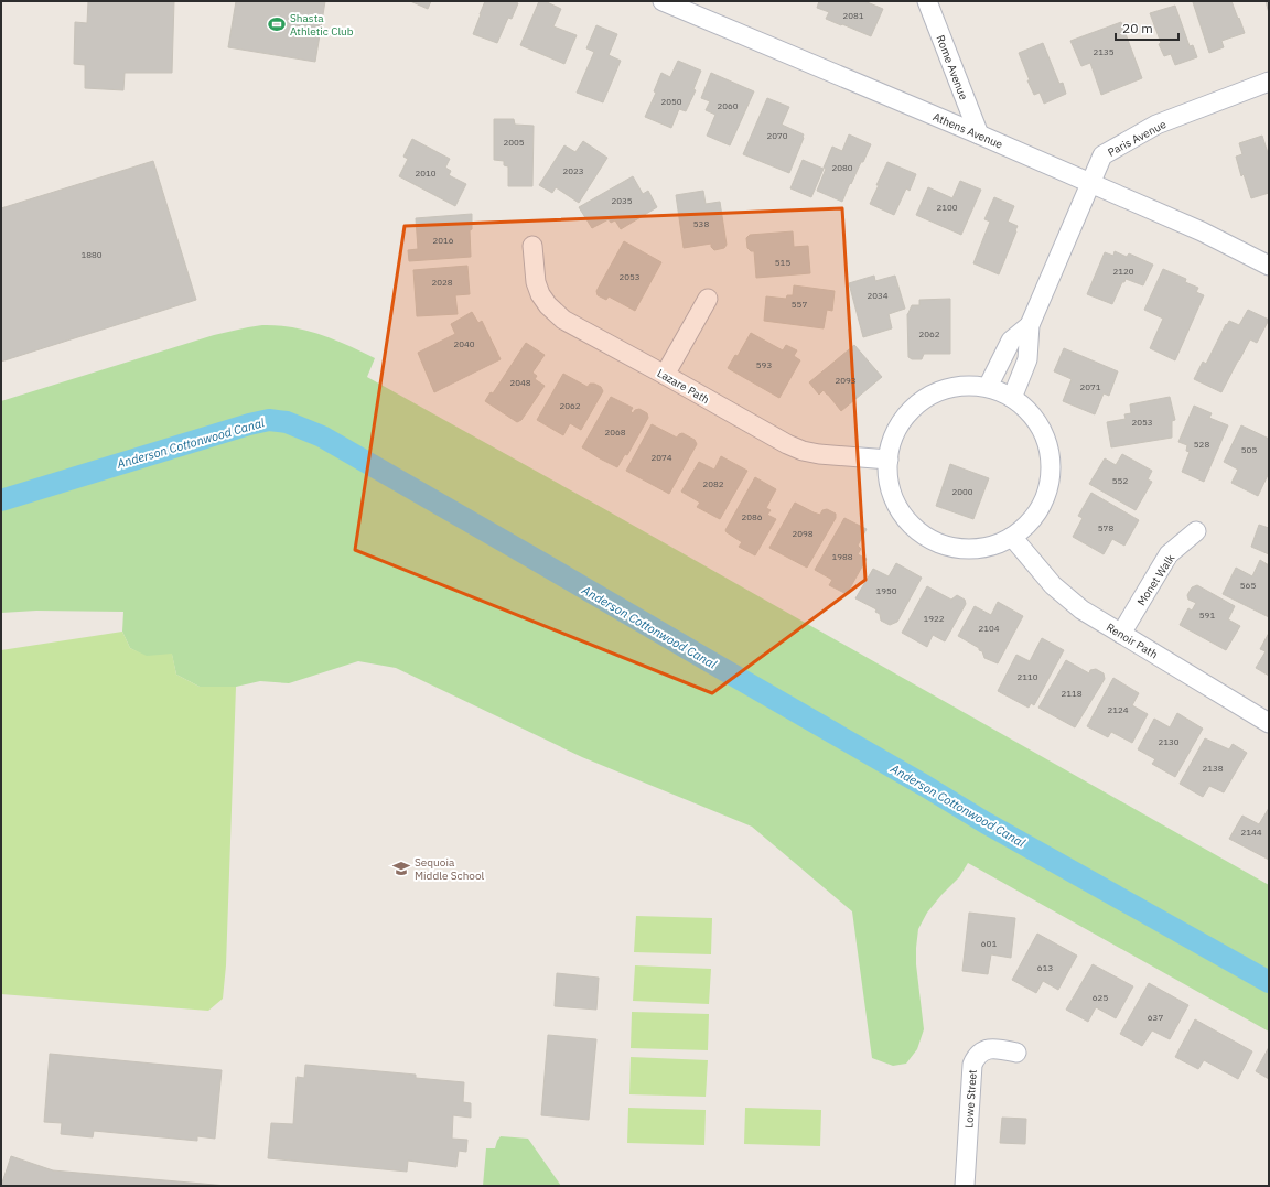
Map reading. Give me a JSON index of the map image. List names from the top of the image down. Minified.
{"streets":{"street":["Rome Avenue","Athens Avenue","Paris Avenue","Lazare Path","Monet Walk","Renoir Path","Lowe Street"]},"crossings":[["Rome Avenue","Athens Avenue"],["Athens Avenue","Paris Avenue"],["Monet Walk","Renoir Path"]],"water":["Anderson Cottonwood Canal"],"places":{"sports":["Shasta Athletic Club"],"school or university":["Sequoia Middle School"]},"house_numbers":["2081","2135","2050","2060","2070","2005","2080","2023","2010","2035","2100","538","2016","1880","515","2120","2053","2028","2034","557","2062","2040","593","2093","2048","2071","2062","2053","2068","528","505","2074","552","2082","2000","2086","578","2098","1988","565","1950","591","1922","2104","2110","2118","2124","2130","2138","2144","601","613","625","637"],"scale_bar":"20 m"}
